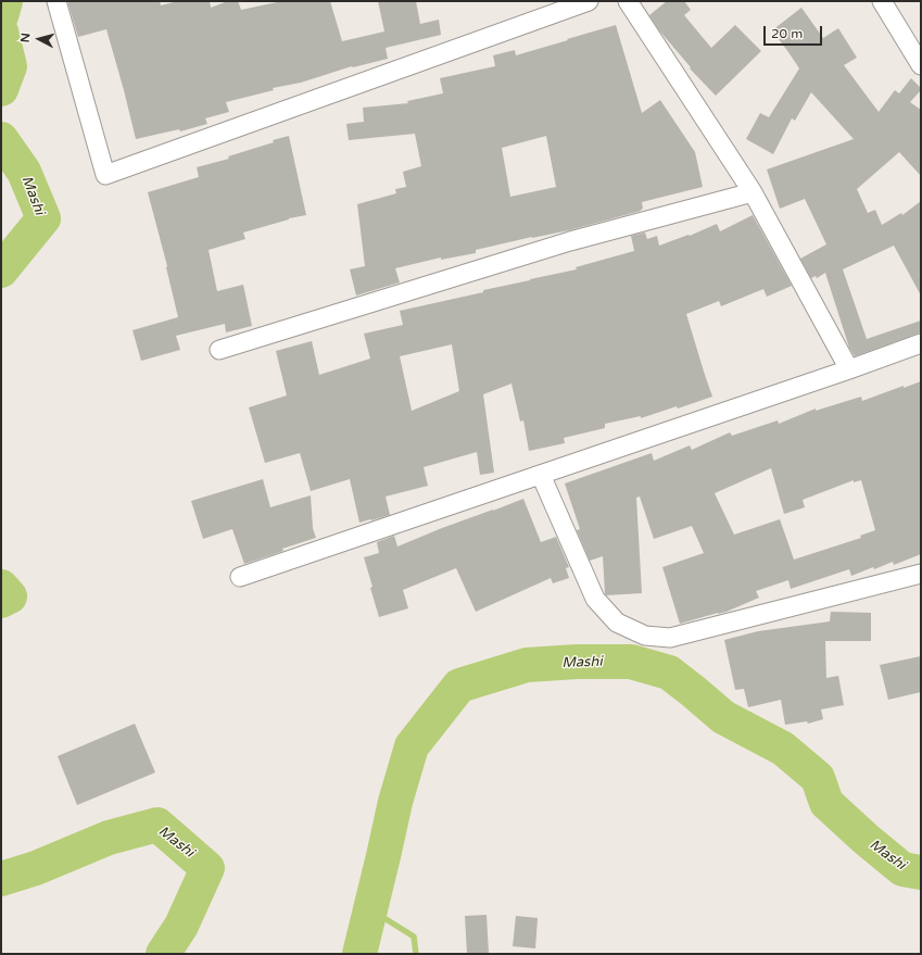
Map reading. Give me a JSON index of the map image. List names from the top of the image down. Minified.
{"water":["Mashi"],"scale_bar":"20 m","north":"left"}
